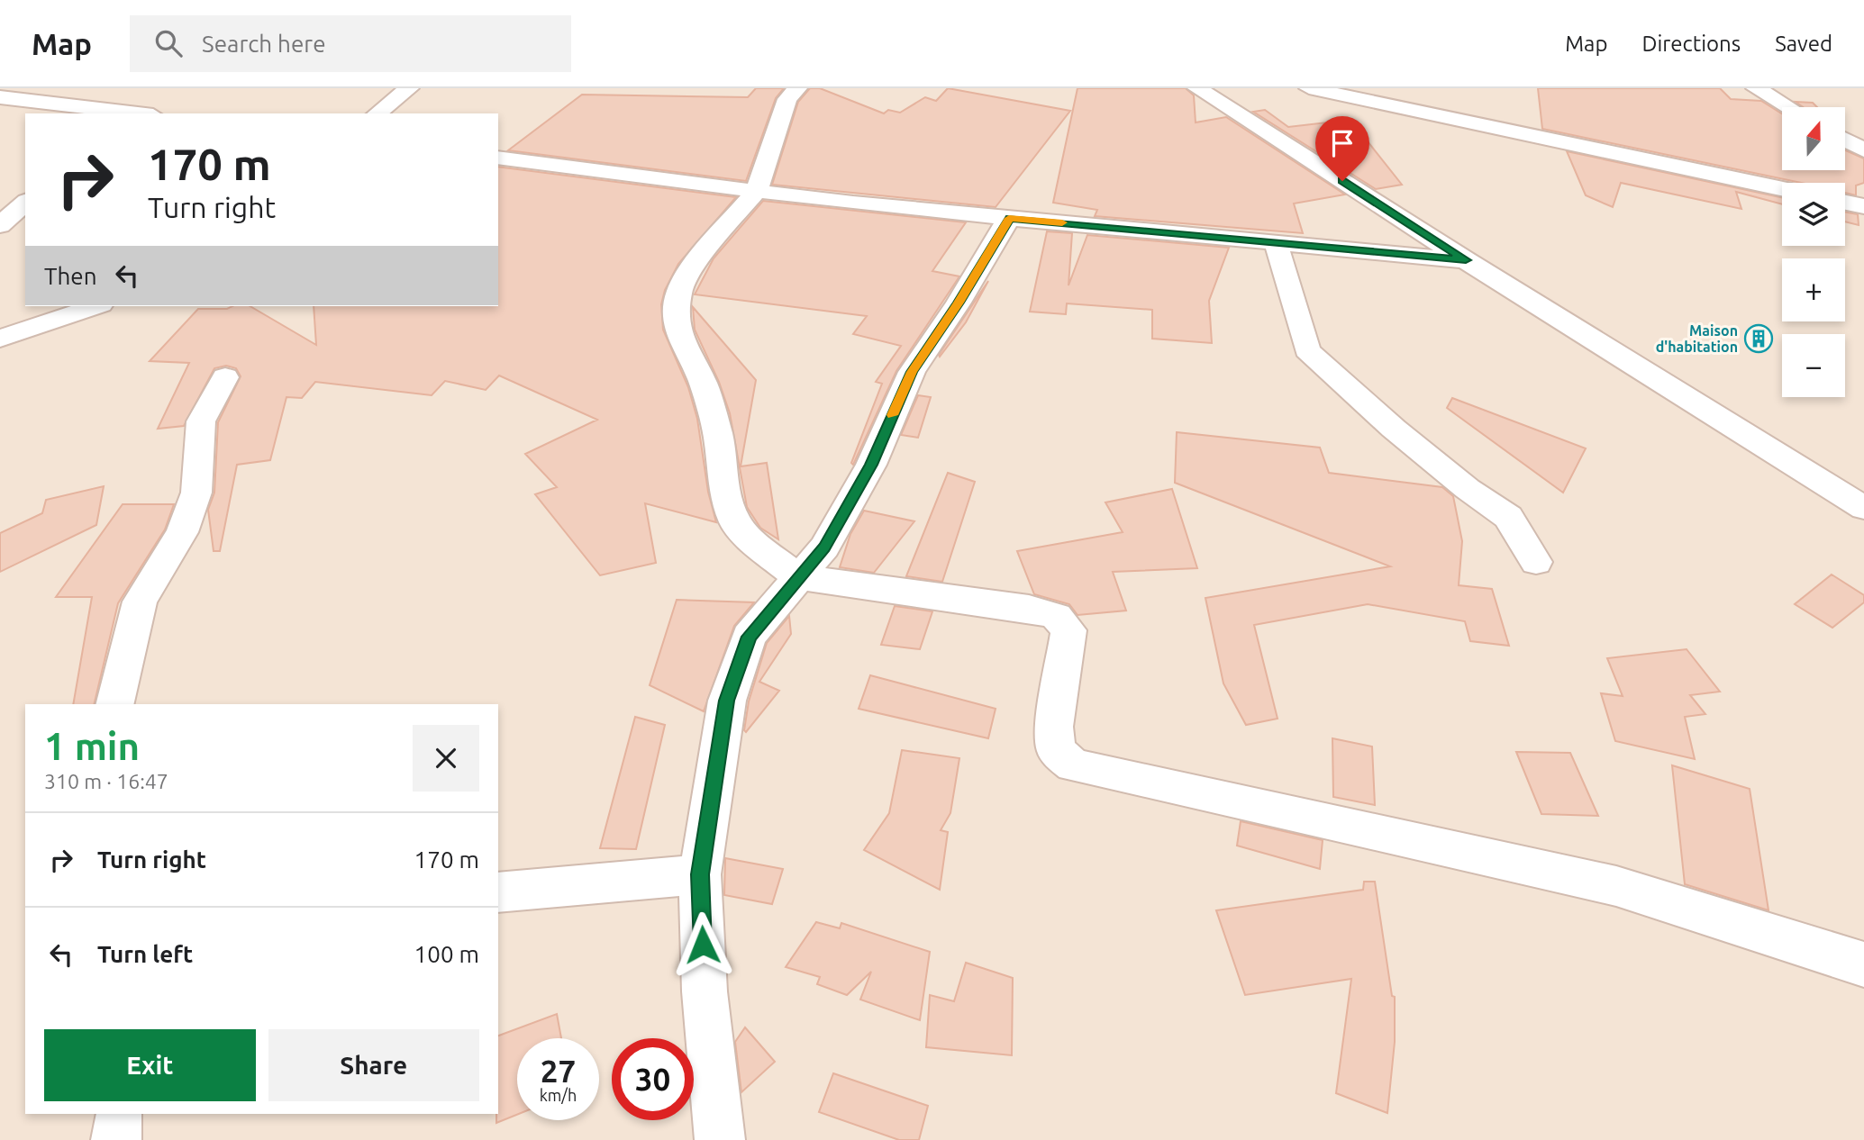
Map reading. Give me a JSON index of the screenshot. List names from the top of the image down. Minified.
{"places":{"building":["Maison d'habitation"]},"north":"top","page":{"header":"Map","search":"Search here","nav":["Map","Directions","Saved"],"map_buttons":["+","−"],"turn":["170 m","Turn right"],"then":"Then","heading":["1 min","310 m · 16:47"],"list":[{"name":"Turn right","value":"170 m"},{"name":"Turn left","value":"100 m"}],"buttons":["Exit","Share"],"speed":"27 km/h","limit":"30"}}
